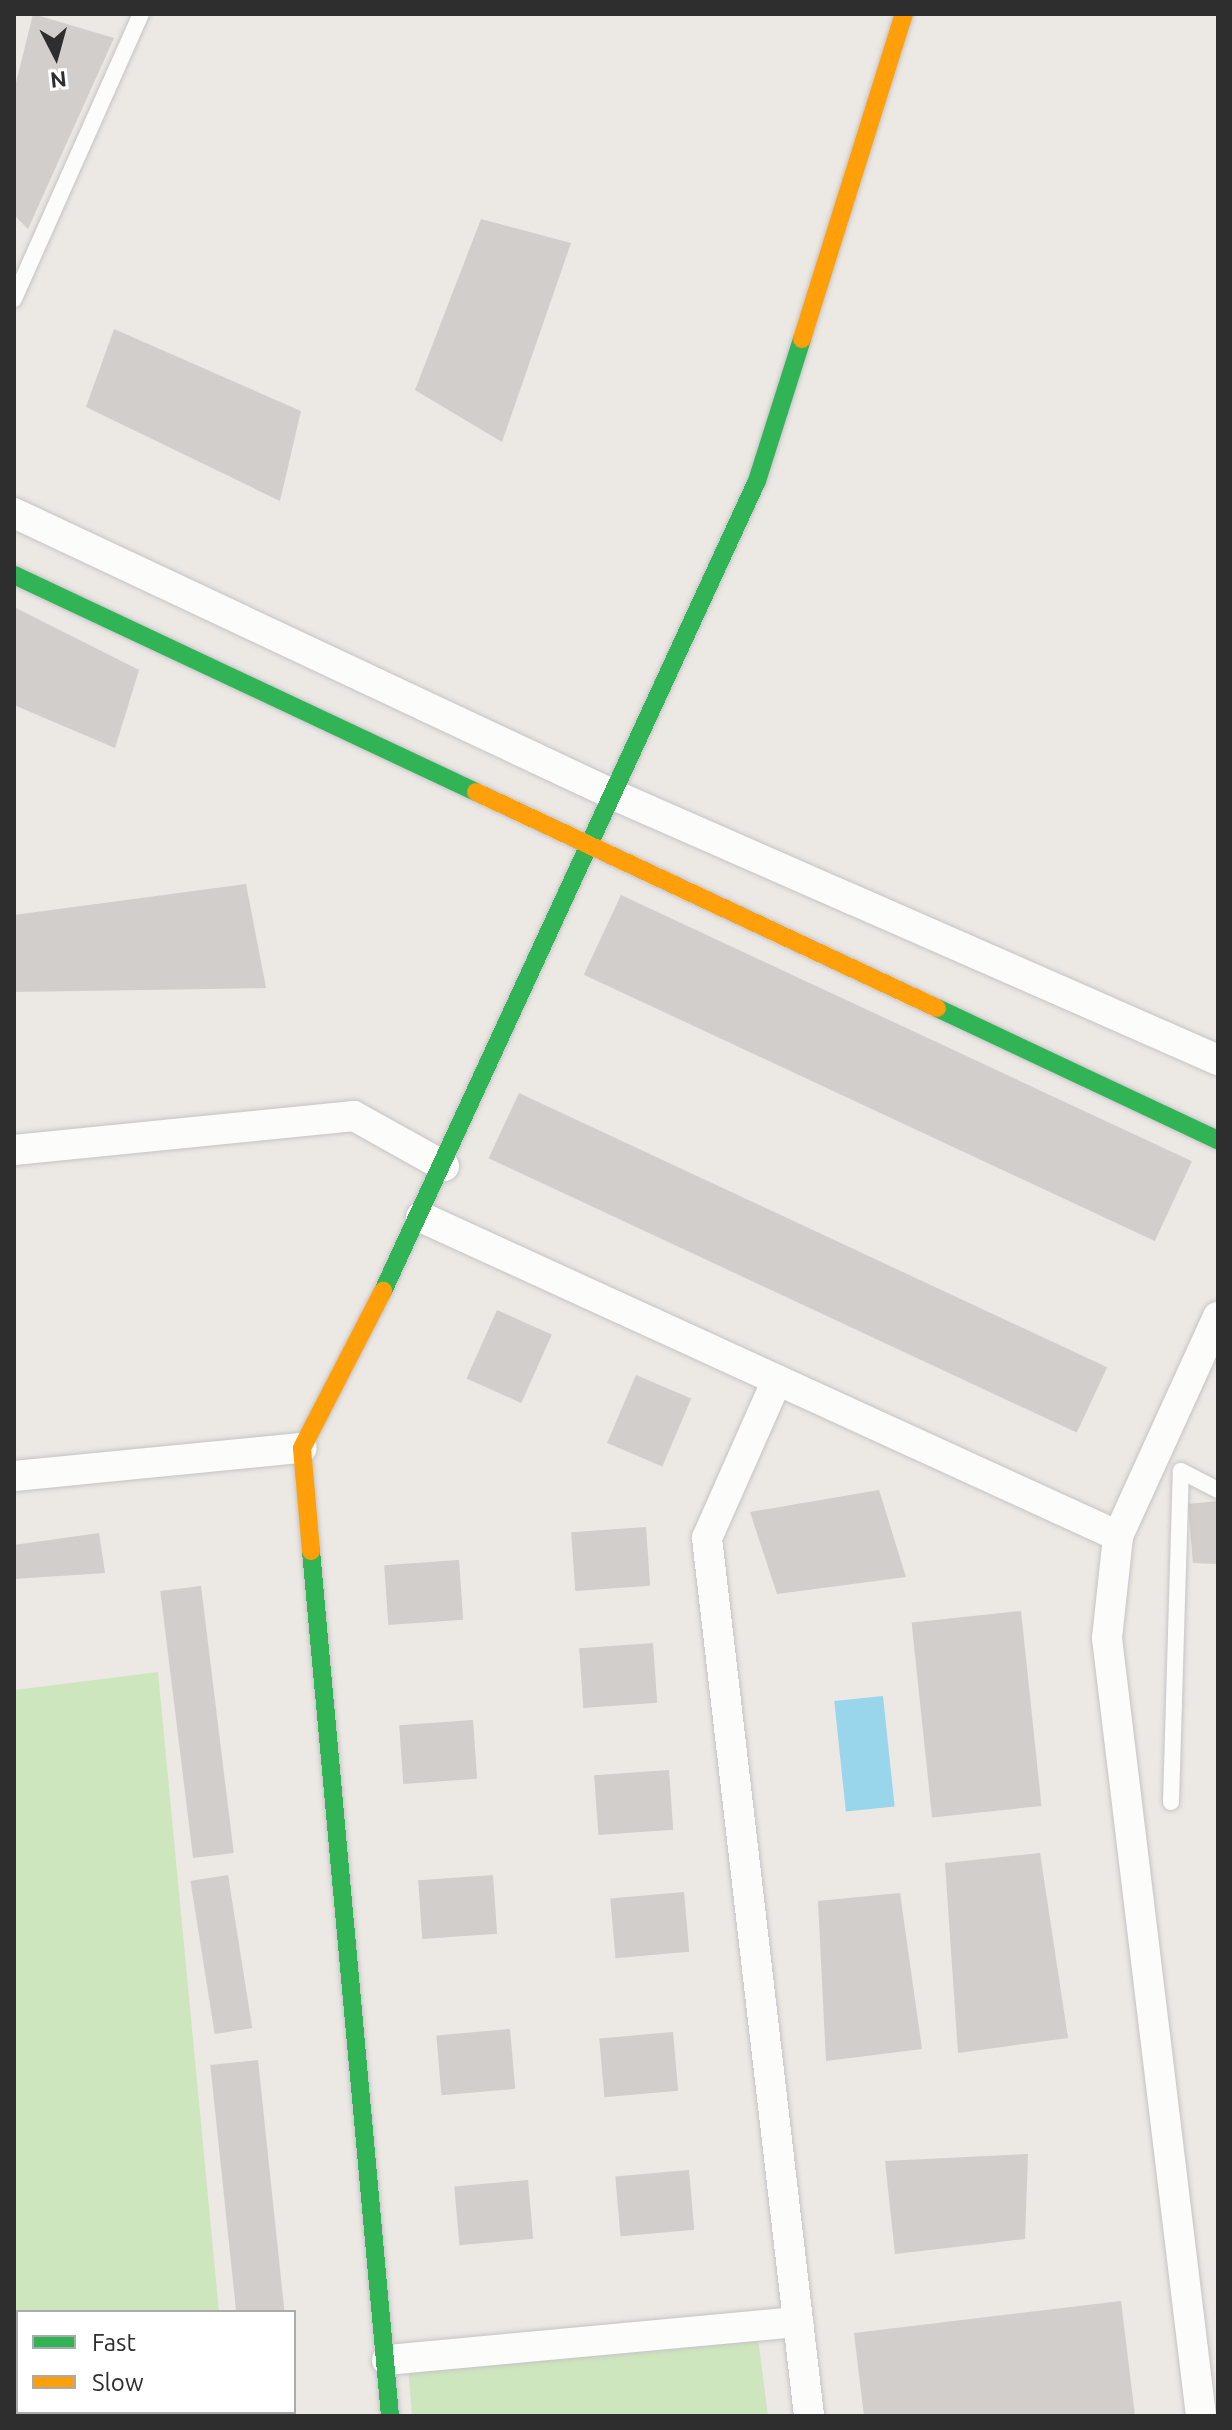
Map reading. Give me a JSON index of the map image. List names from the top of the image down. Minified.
{"legend":["Fast","Slow"],"north":"bottom"}
